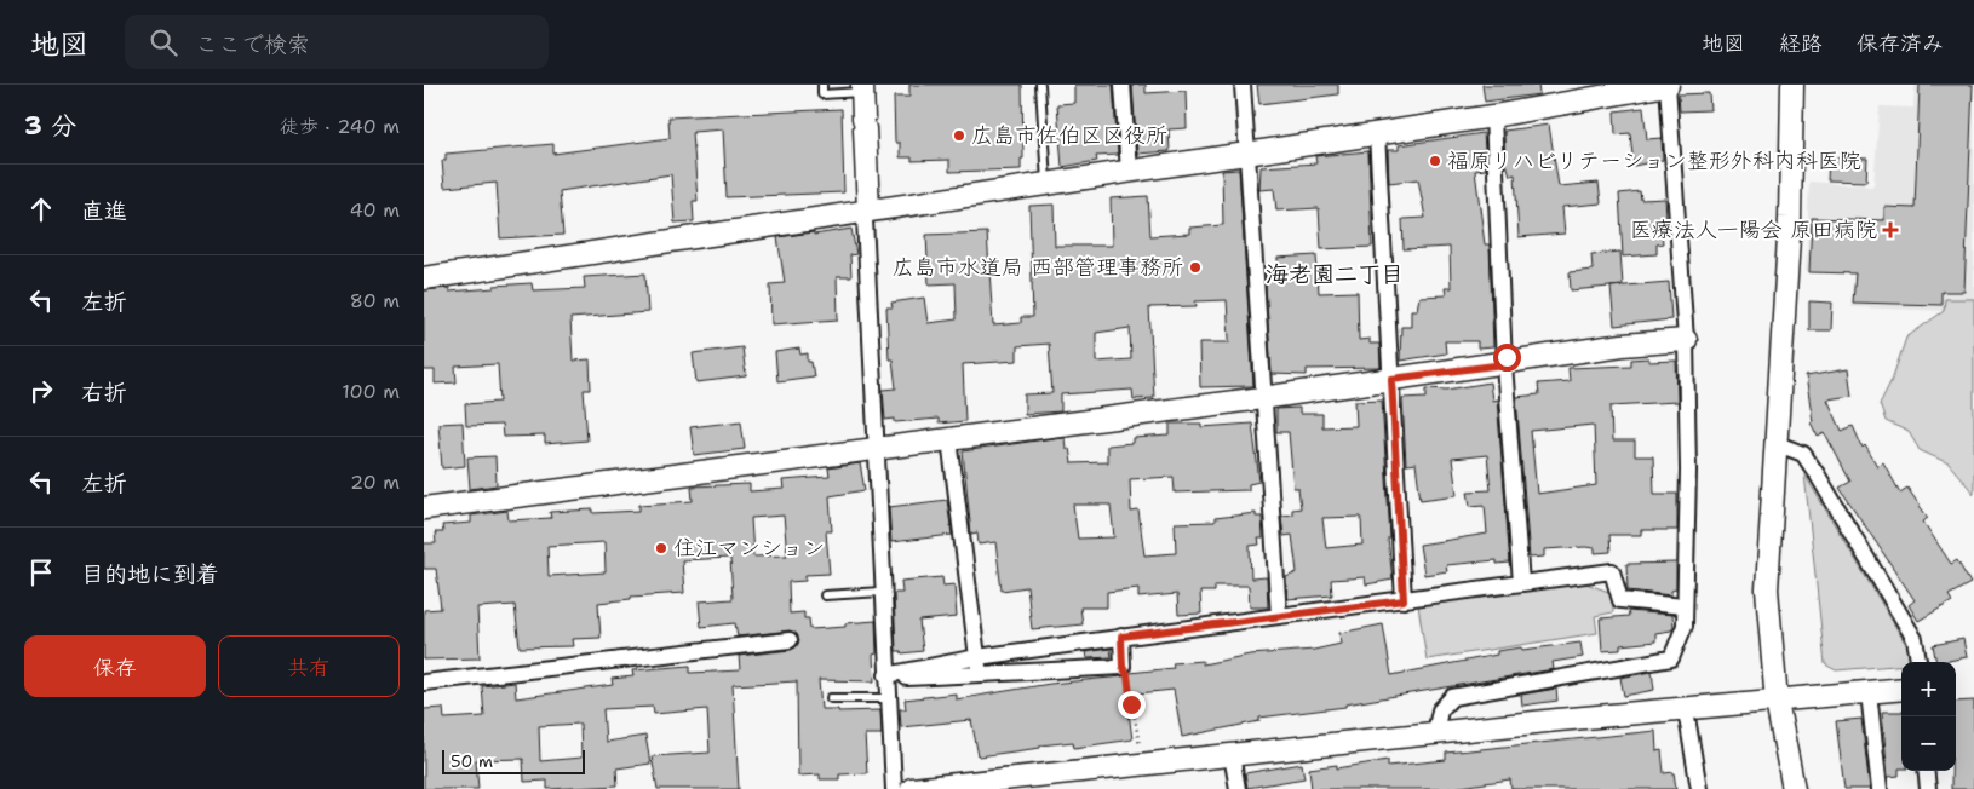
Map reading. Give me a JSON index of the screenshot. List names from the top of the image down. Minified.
{"districts":["海老園二丁目"],"places":{"other":["広島市佐伯区区役所","福原リハビリテーション整形外科内科医院","広島市水道局 西部管理事務所","住江マンション"],"health":["医療法人一陽会 原田病院"]},"scale_bar":"50 m","page":{"header":"地図","search":"ここで検索","nav":["地図","経路","保存済み"],"heading":["3 分","徒歩 · 240 m"],"list":[["直進","40 m"],["左折","80 m"],["右折","100 m"],["左折","20 m"],"目的地に到着"],"buttons":["保存","共有"],"map_buttons":["+","−"],"scale":"50 m"}}
